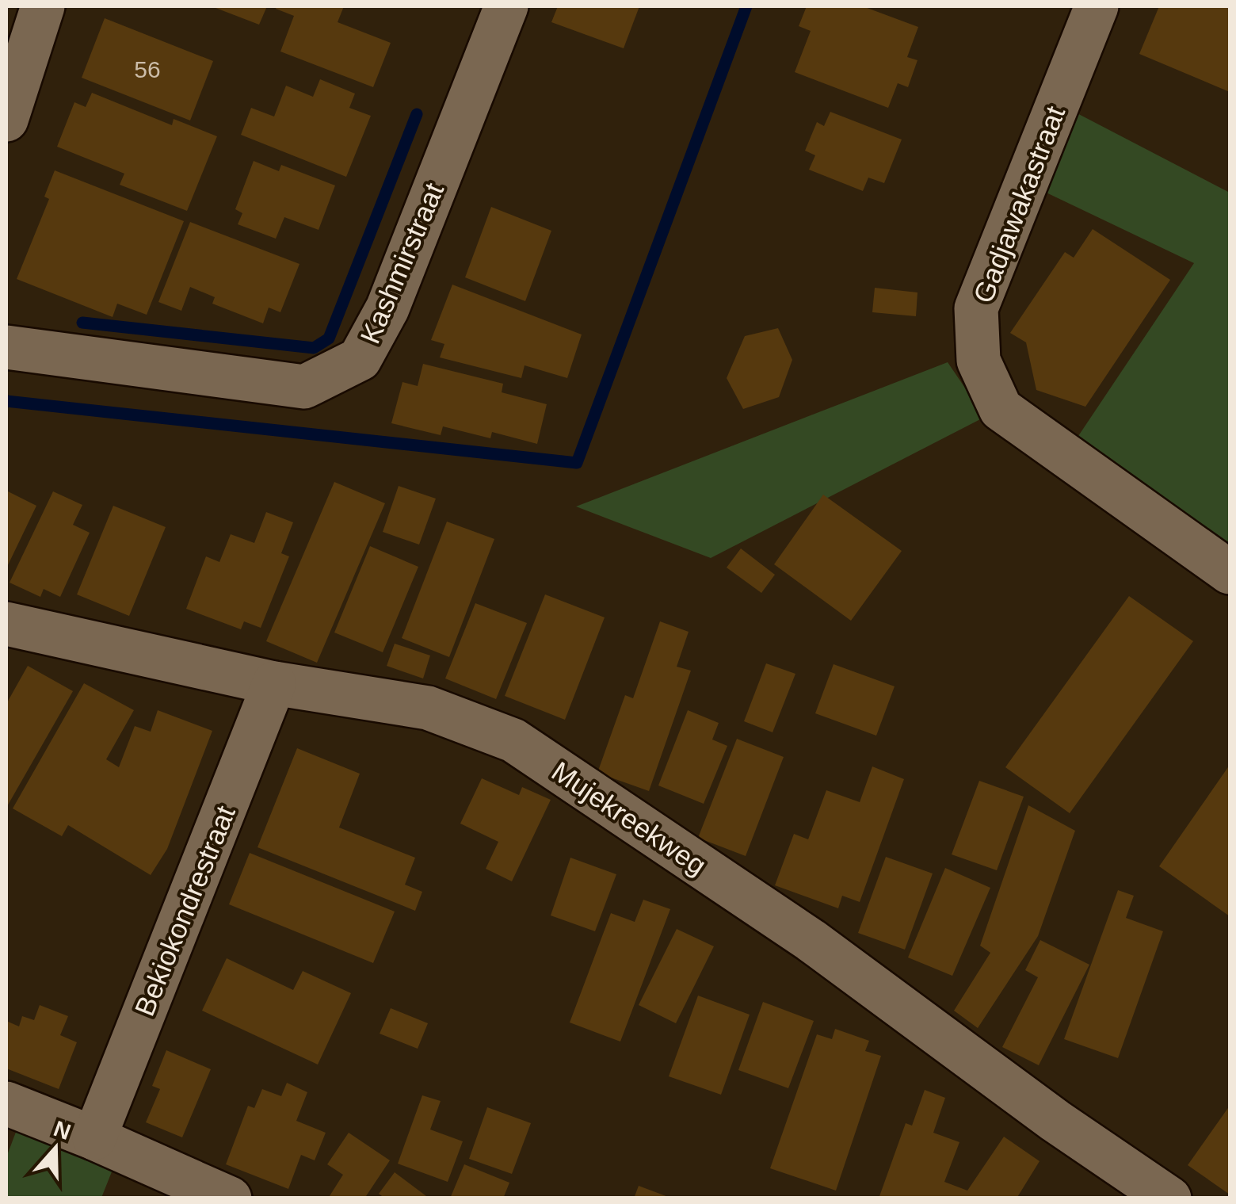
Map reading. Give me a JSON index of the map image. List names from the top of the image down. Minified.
{"streets":{"street":["Gadjawakastraat","Kashmirstraat","Mujekreekweg","Bekiokondrestraat"]},"crossings":[["Mujekreekweg","Bekiokondrestraat"]],"house_numbers":["56"],"north":"top"}
